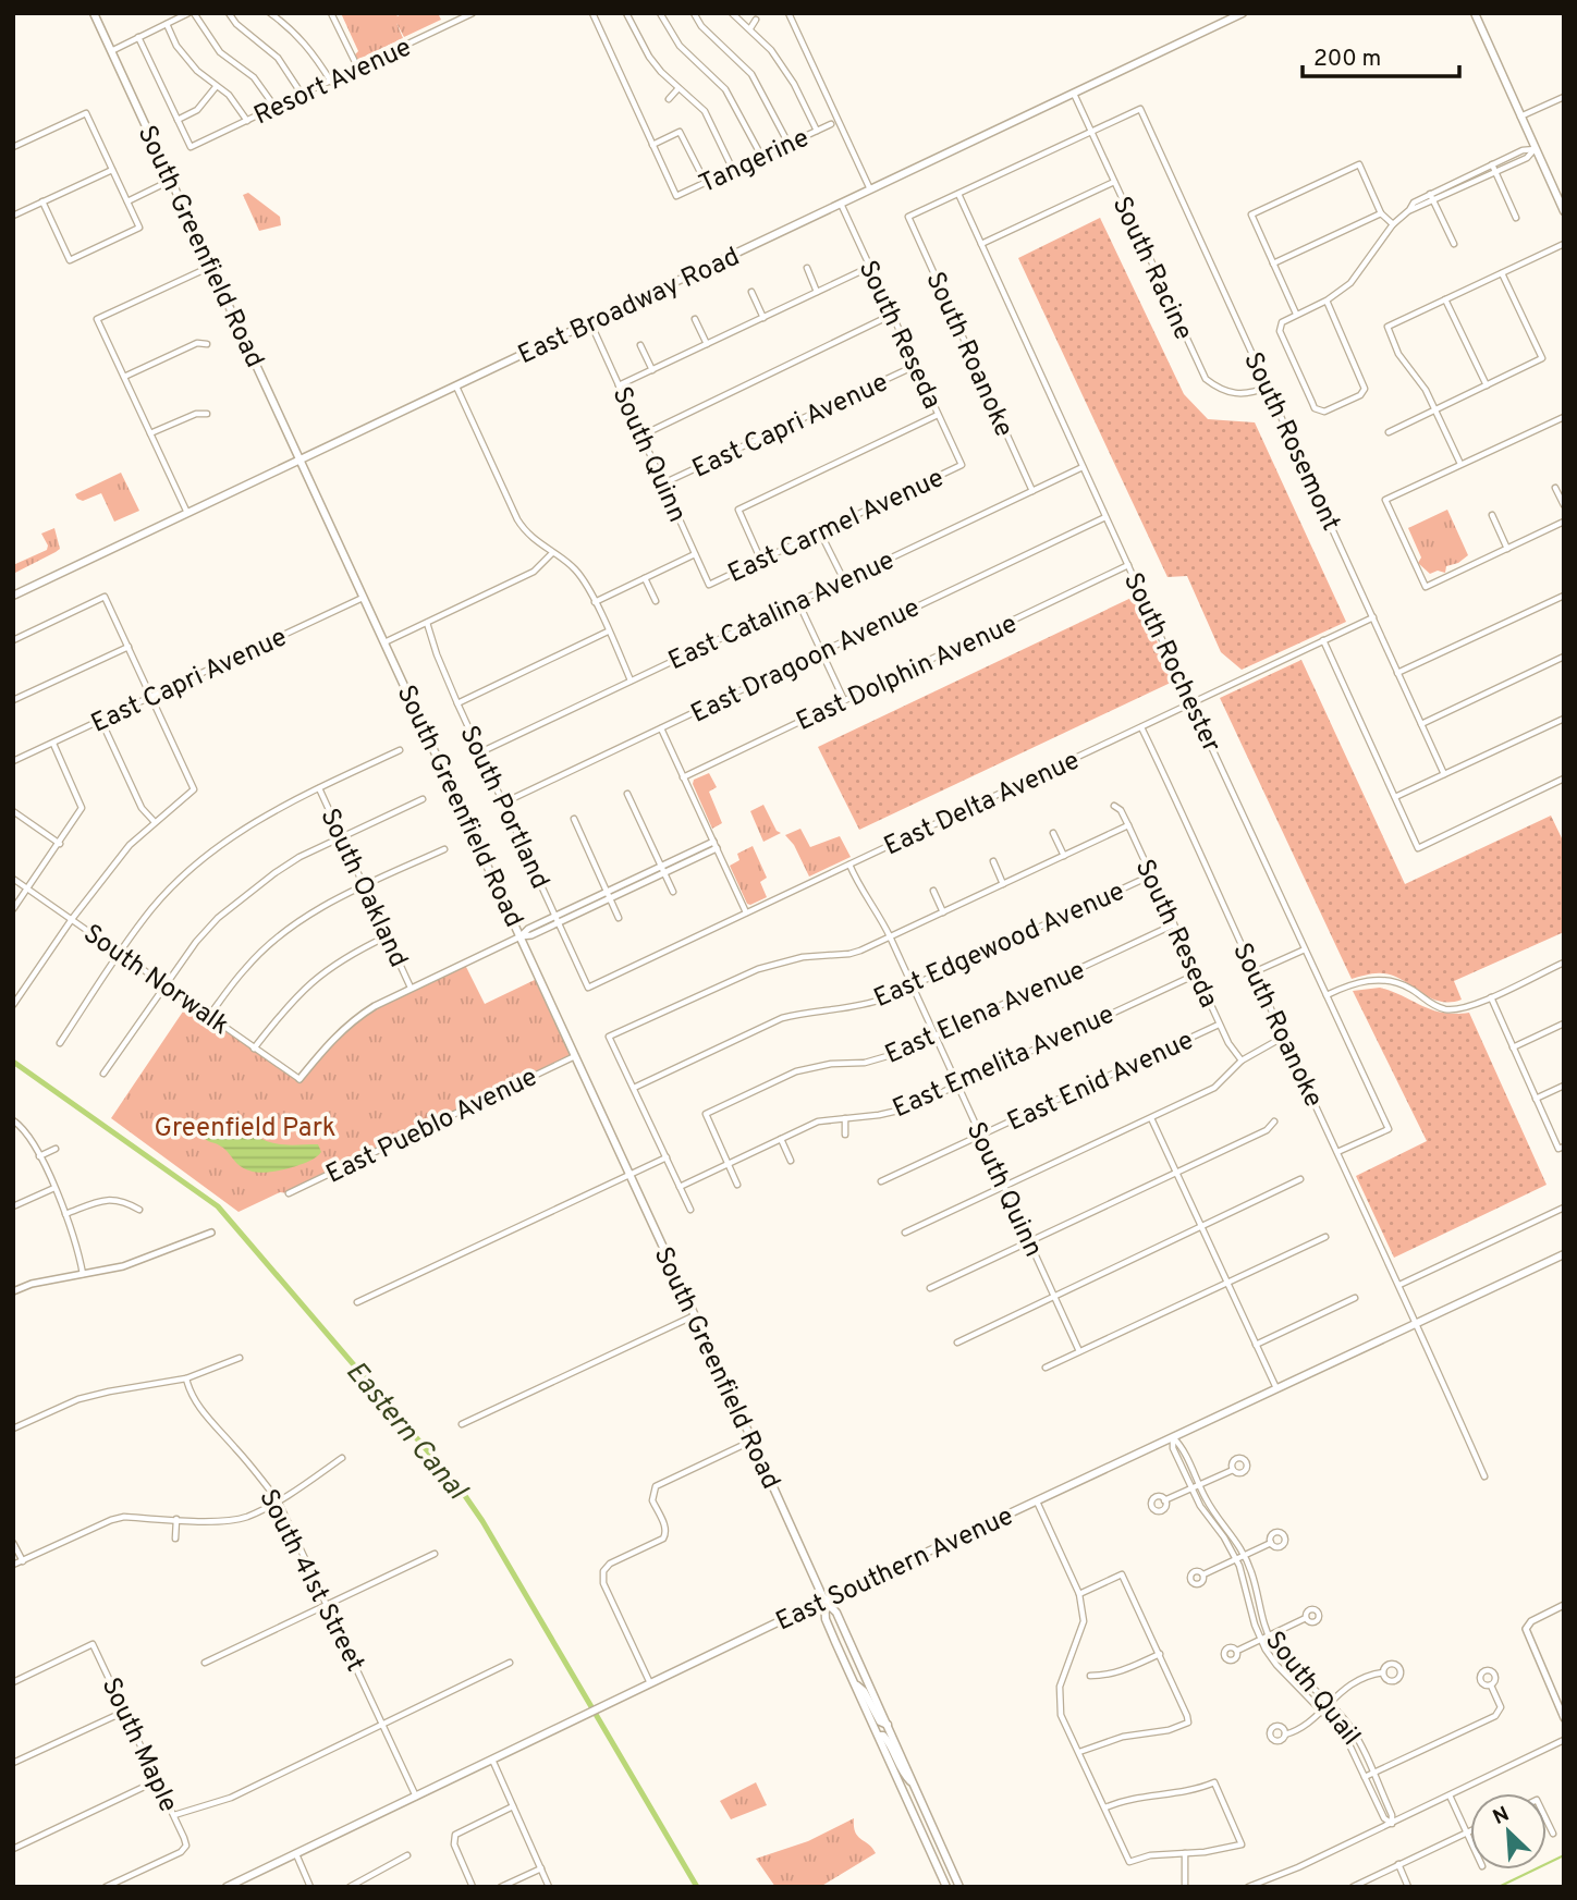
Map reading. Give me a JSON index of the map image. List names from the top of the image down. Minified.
{"streets":{"main road":["South Greenfield Road","East Broadway Road","East Southern Avenue"],"street":["Resort Avenue","Tangerine","South Racine","South Reseda","South Roanoke","East Capri Avenue","South Rosemont","South Quinn","East Carmel Avenue","East Catalina Avenue","East Dragoon Avenue","South Rochester","East Dolphin Avenue","East Delta Avenue","South Portland","South Oakland","East Edgewood Avenue","South Norwalk","East Elena Avenue","East Emelita Avenue","East Enid Avenue","East Pueblo Avenue","South 41st Street","South Quail","South Maple"]},"crossings":[["South Greenfield Road","East Broadway Road"],["South Greenfield Road","East Capri Avenue"],["South Greenfield Road","East Pueblo Avenue"],["South Greenfield Road","East Southern Avenue"],["South Racine","East Broadway Road"],["South Racine","South Rosemont"],["East Broadway Road","South Reseda"],["East Broadway Road","South Quinn"],["South Reseda","East Capri Avenue"],["South Reseda","East Carmel Avenue"],["South Reseda","East Edgewood Avenue"],["South Reseda","East Elena Avenue"],["South Reseda","East Emelita Avenue"],["South Reseda","East Enid Avenue"],["South Roanoke","East Catalina Avenue"],["South Roanoke","South Rochester"],["South Roanoke","East Delta Avenue"],["South Roanoke","East Southern Avenue"],["East Capri Avenue","South Quinn"],["South Rosemont","East Delta Avenue"],["South Quinn","East Carmel Avenue"],["South Quinn","East Delta Avenue"],["South Quinn","East Edgewood Avenue"],["South Quinn","East Elena Avenue"],["South Quinn","East Emelita Avenue"],["South Quinn","East Enid Avenue"],["East Catalina Avenue","South Rochester"],["East Catalina Avenue","South Portland"],["East Dragoon Avenue","South Rochester"],["East Dragoon Avenue","South Portland"],["South Rochester","East Dolphin Avenue"],["South Rochester","East Delta Avenue"],["East Delta Avenue","South Portland"],["East Elena Avenue","East Emelita Avenue"],["East Southern Avenue","South 41st Street"],["East Southern Avenue","South Quail"]],"water":["Eastern Canal"],"parks":["Greenfield Park"],"scale_bar":"200 m","north":"top left"}
